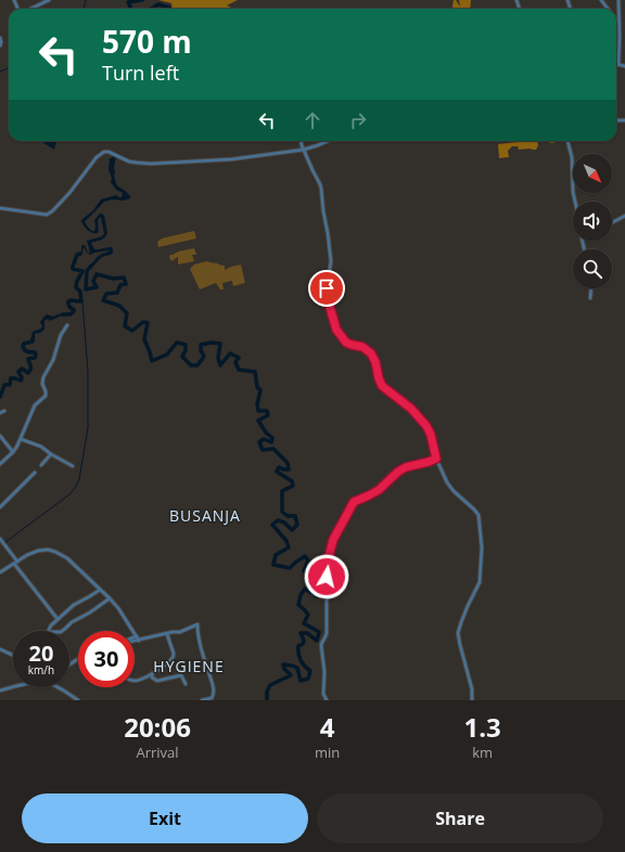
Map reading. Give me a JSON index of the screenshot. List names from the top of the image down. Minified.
{"districts":["BUSANJA","HYGIENE"],"north":"bottom right","page":{"turn":["570 m","Turn left"],"speed":"20 km/h","limit":"30","eta":["20:06","Arrival","4","min","1.3","km"],"buttons":["Exit","Share"]}}
